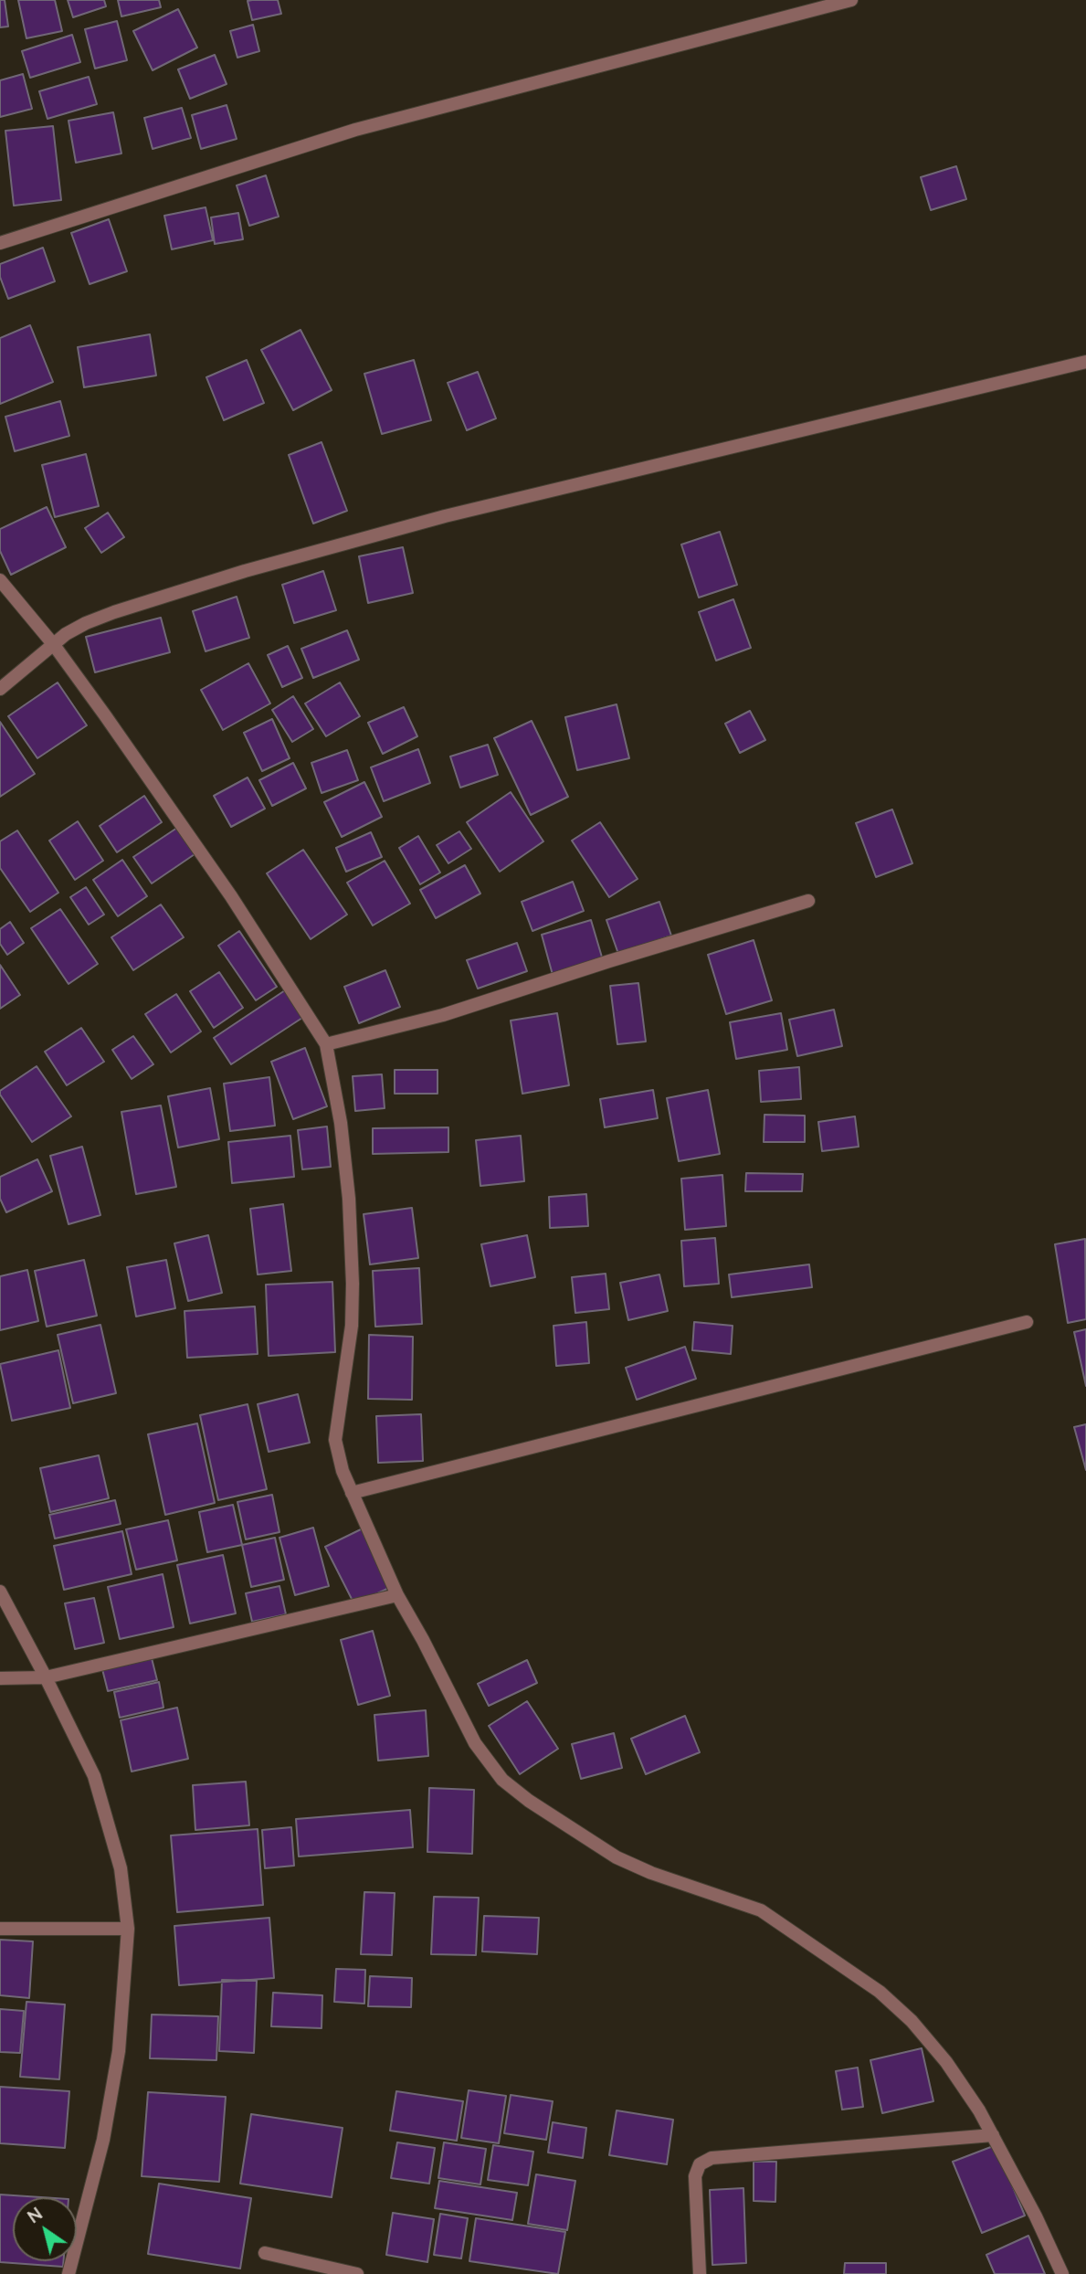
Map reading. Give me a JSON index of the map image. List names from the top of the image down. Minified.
{"north":"top left"}
